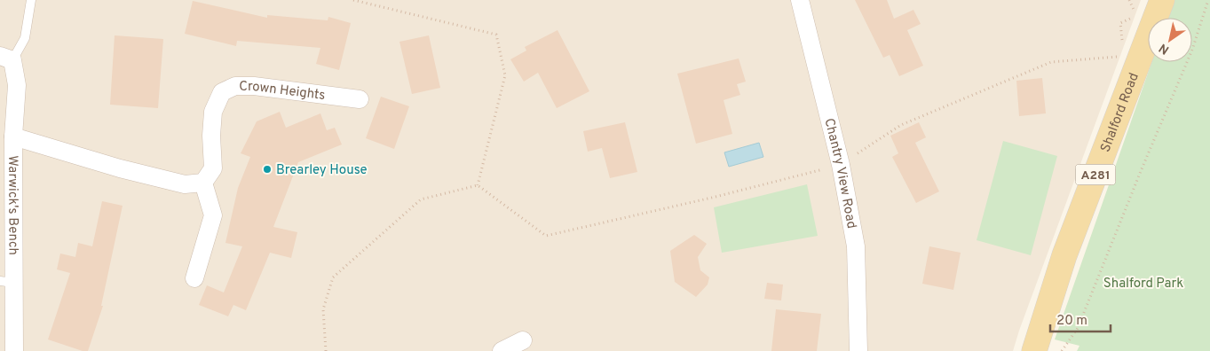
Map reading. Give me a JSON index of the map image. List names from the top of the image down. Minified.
{"streets":{"main road":["Shalford Road","A281"],"street":["Crown Heights","Chantry View Road","Warwick's Bench"]},"parks":["Shalford Park"],"places":["Brearley House"],"scale_bar":"20 m","north":"bottom left"}
